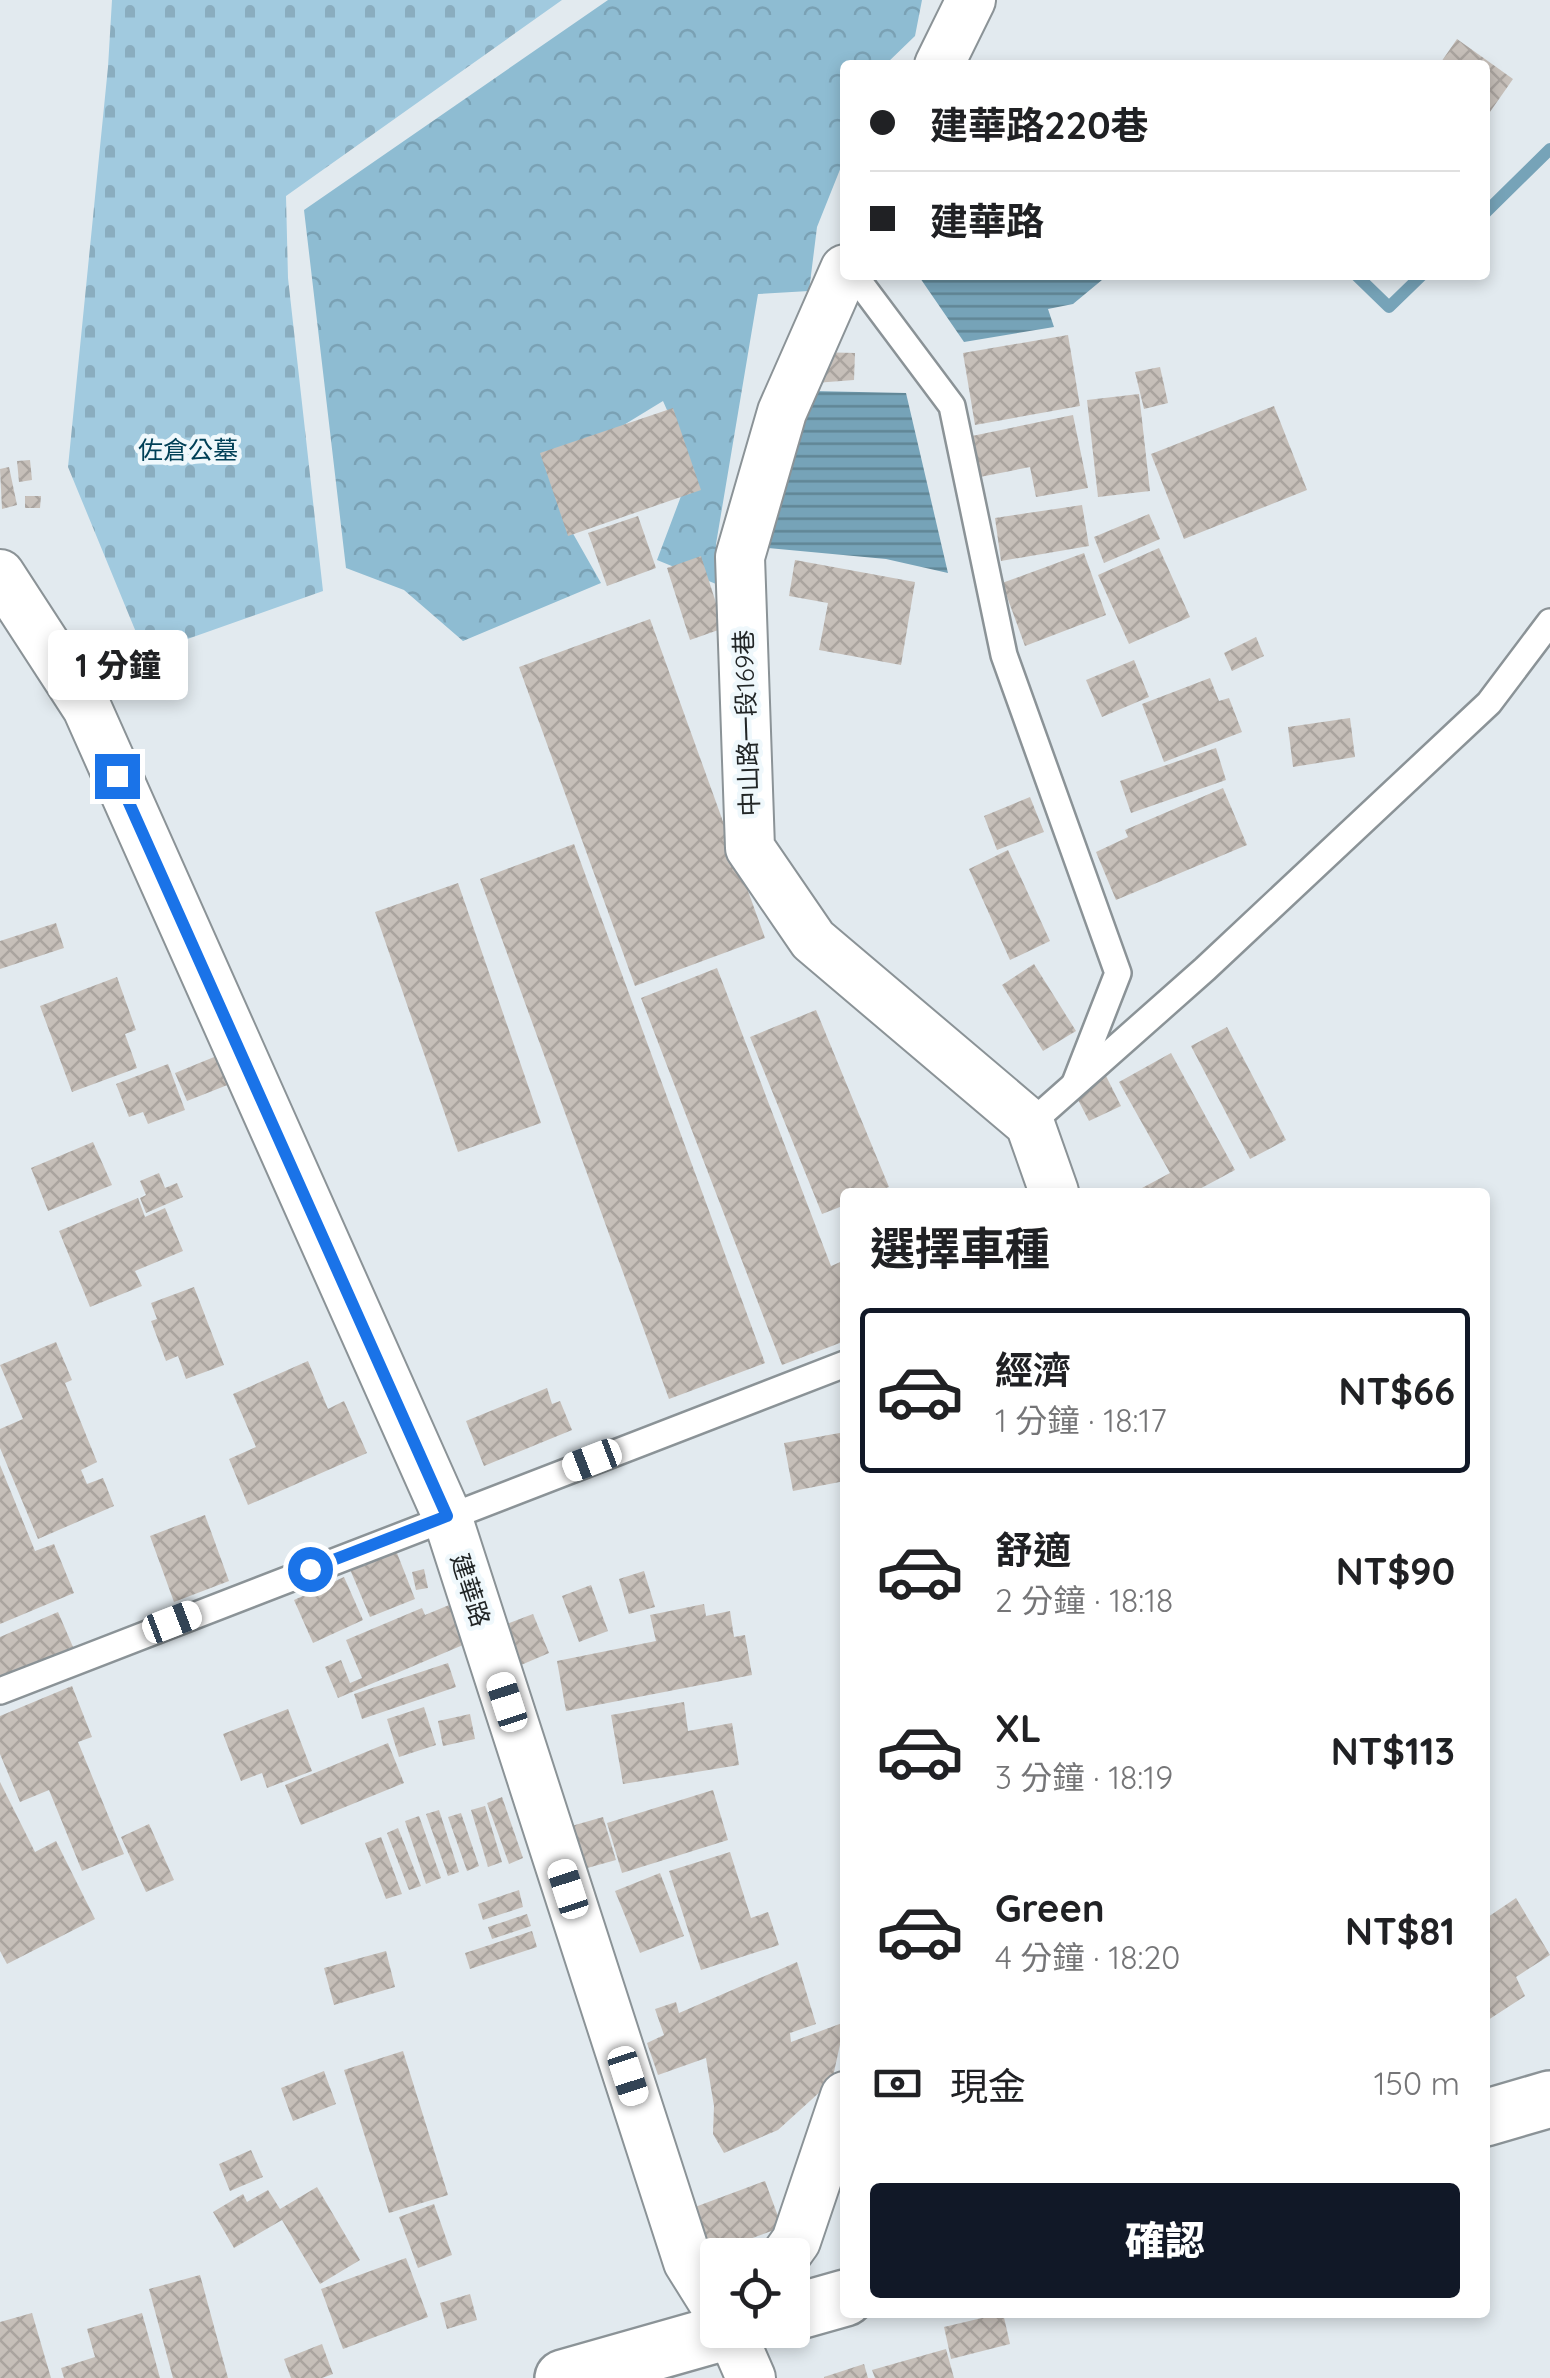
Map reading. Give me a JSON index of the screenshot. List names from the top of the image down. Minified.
{"streets":{"street":["中山路一段169巷","建華路"]},"parks":["佐倉公墓"],"page":{"banner":["建華路220巷","建華路"],"bubble":"1 分鐘","heading":"選擇車種","list":[{"name":"經濟","note":"1 分鐘 · 18:17","value":"NT$66"},{"name":"舒適","note":"2 分鐘 · 18:18","value":"NT$90"},{"name":"XL","note":"3 分鐘 · 18:19","value":"NT$113"},{"name":"Green","note":"4 分鐘 · 18:20","value":"NT$81"}],"pay":["現金","150 m"],"buttons":"確認"}}
